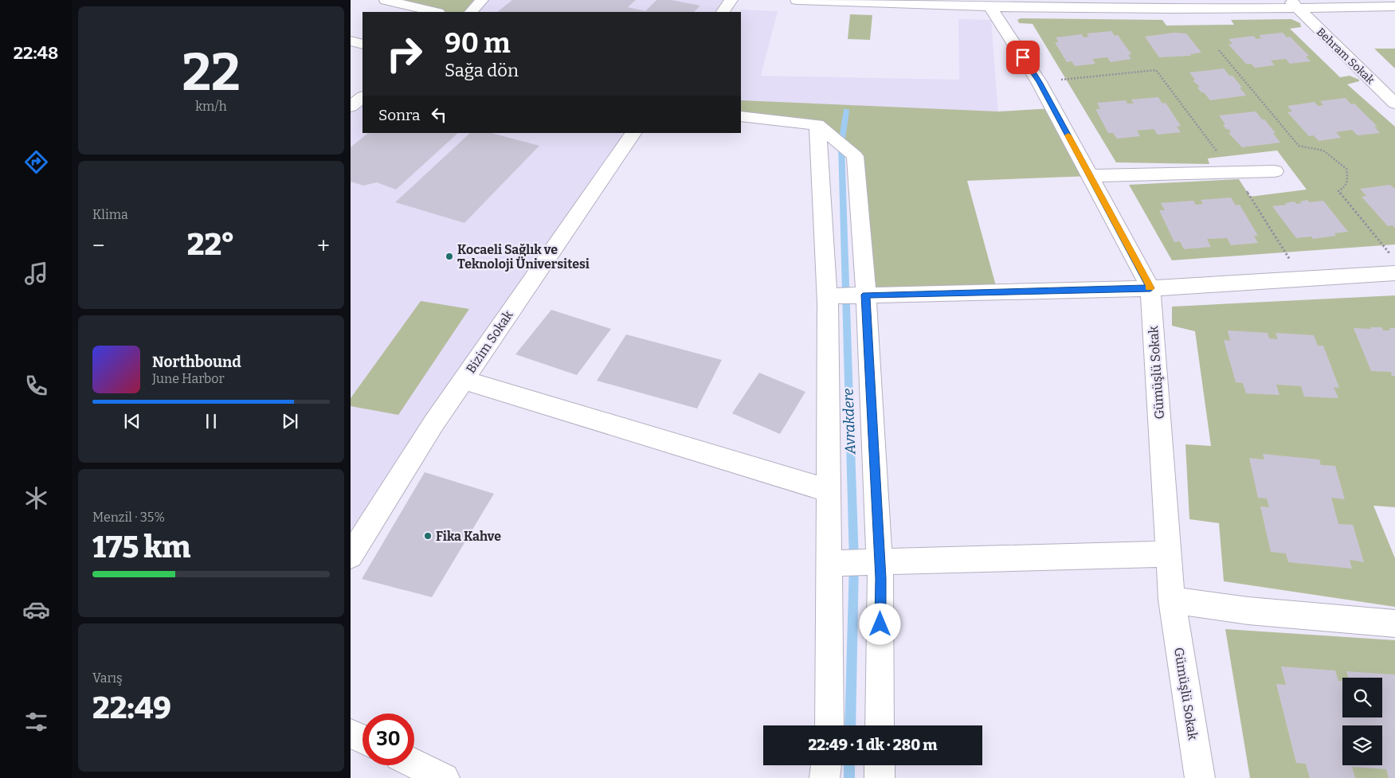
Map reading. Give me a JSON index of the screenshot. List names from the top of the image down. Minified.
{"streets":{"street":["Behram Sokak","Bizim Sokak","Gümüşlü Sokak"]},"water":["Avrakdere"],"places":["Kocaeli Sağlık ve Teknoloji Üniversitesi","Fika Kahve"],"page":{"tabs":"22:48","tile":[["22","km/h"],"Klima",["Menzil · 35%","175 km"],["Varış","22:49"]],"turn":["90 m","Sağa dön"],"then":"Sonra","heat":["−","22°","+"],"song":["Northbound","June Harbor"],"limit":"30","trip":"22:49 · 1 dk · 280 m"}}
